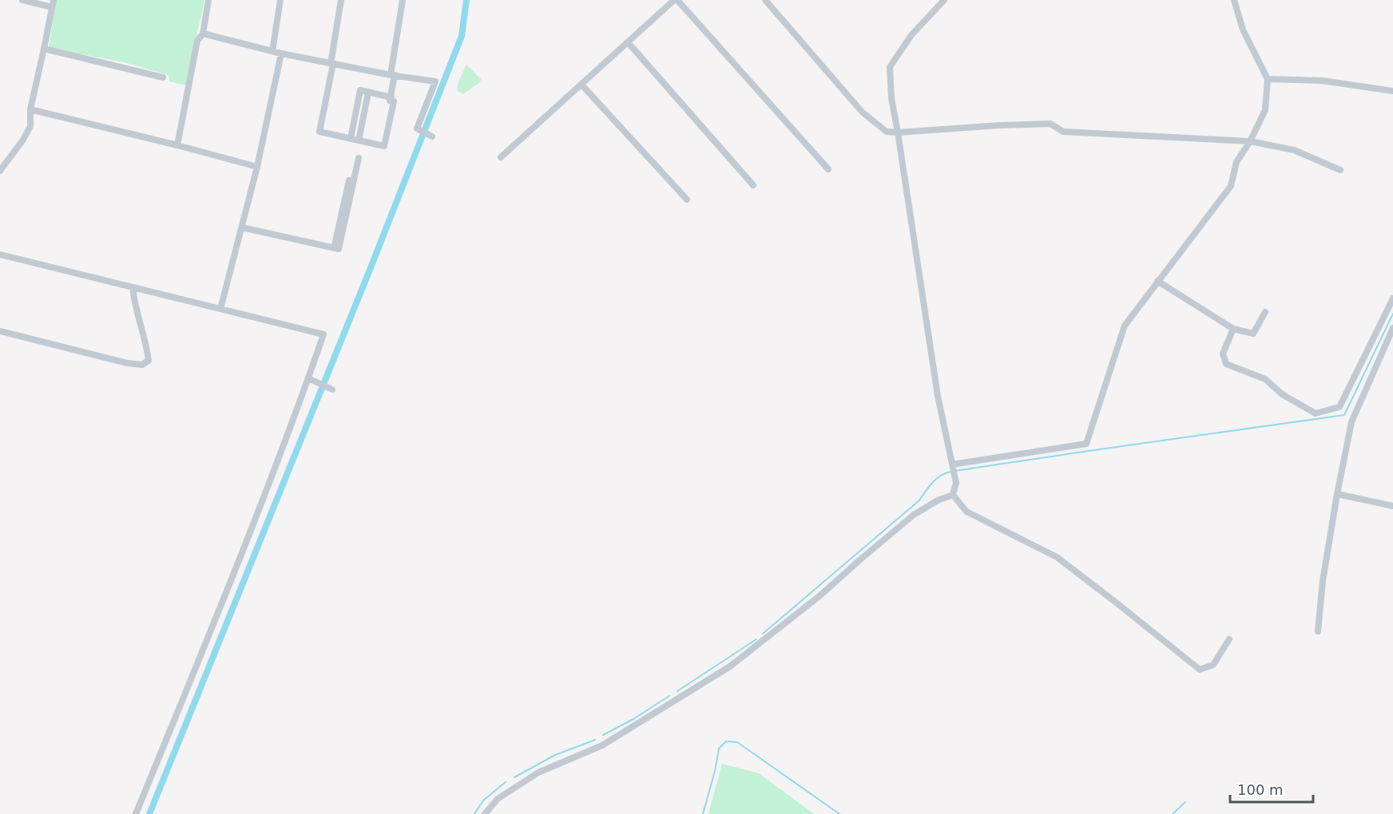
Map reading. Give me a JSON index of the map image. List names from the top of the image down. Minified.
{"scale_bar":"100 m"}
